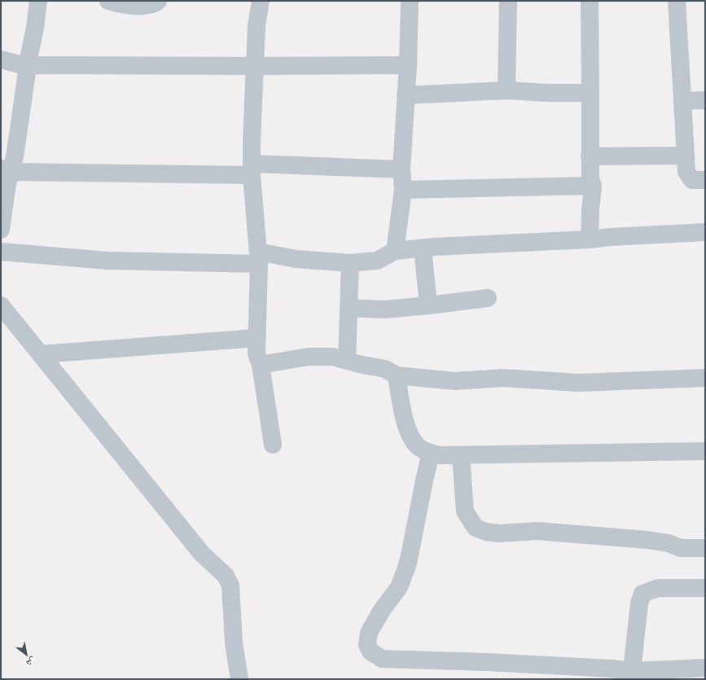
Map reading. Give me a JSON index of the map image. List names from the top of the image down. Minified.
{"north":"bottom right"}
